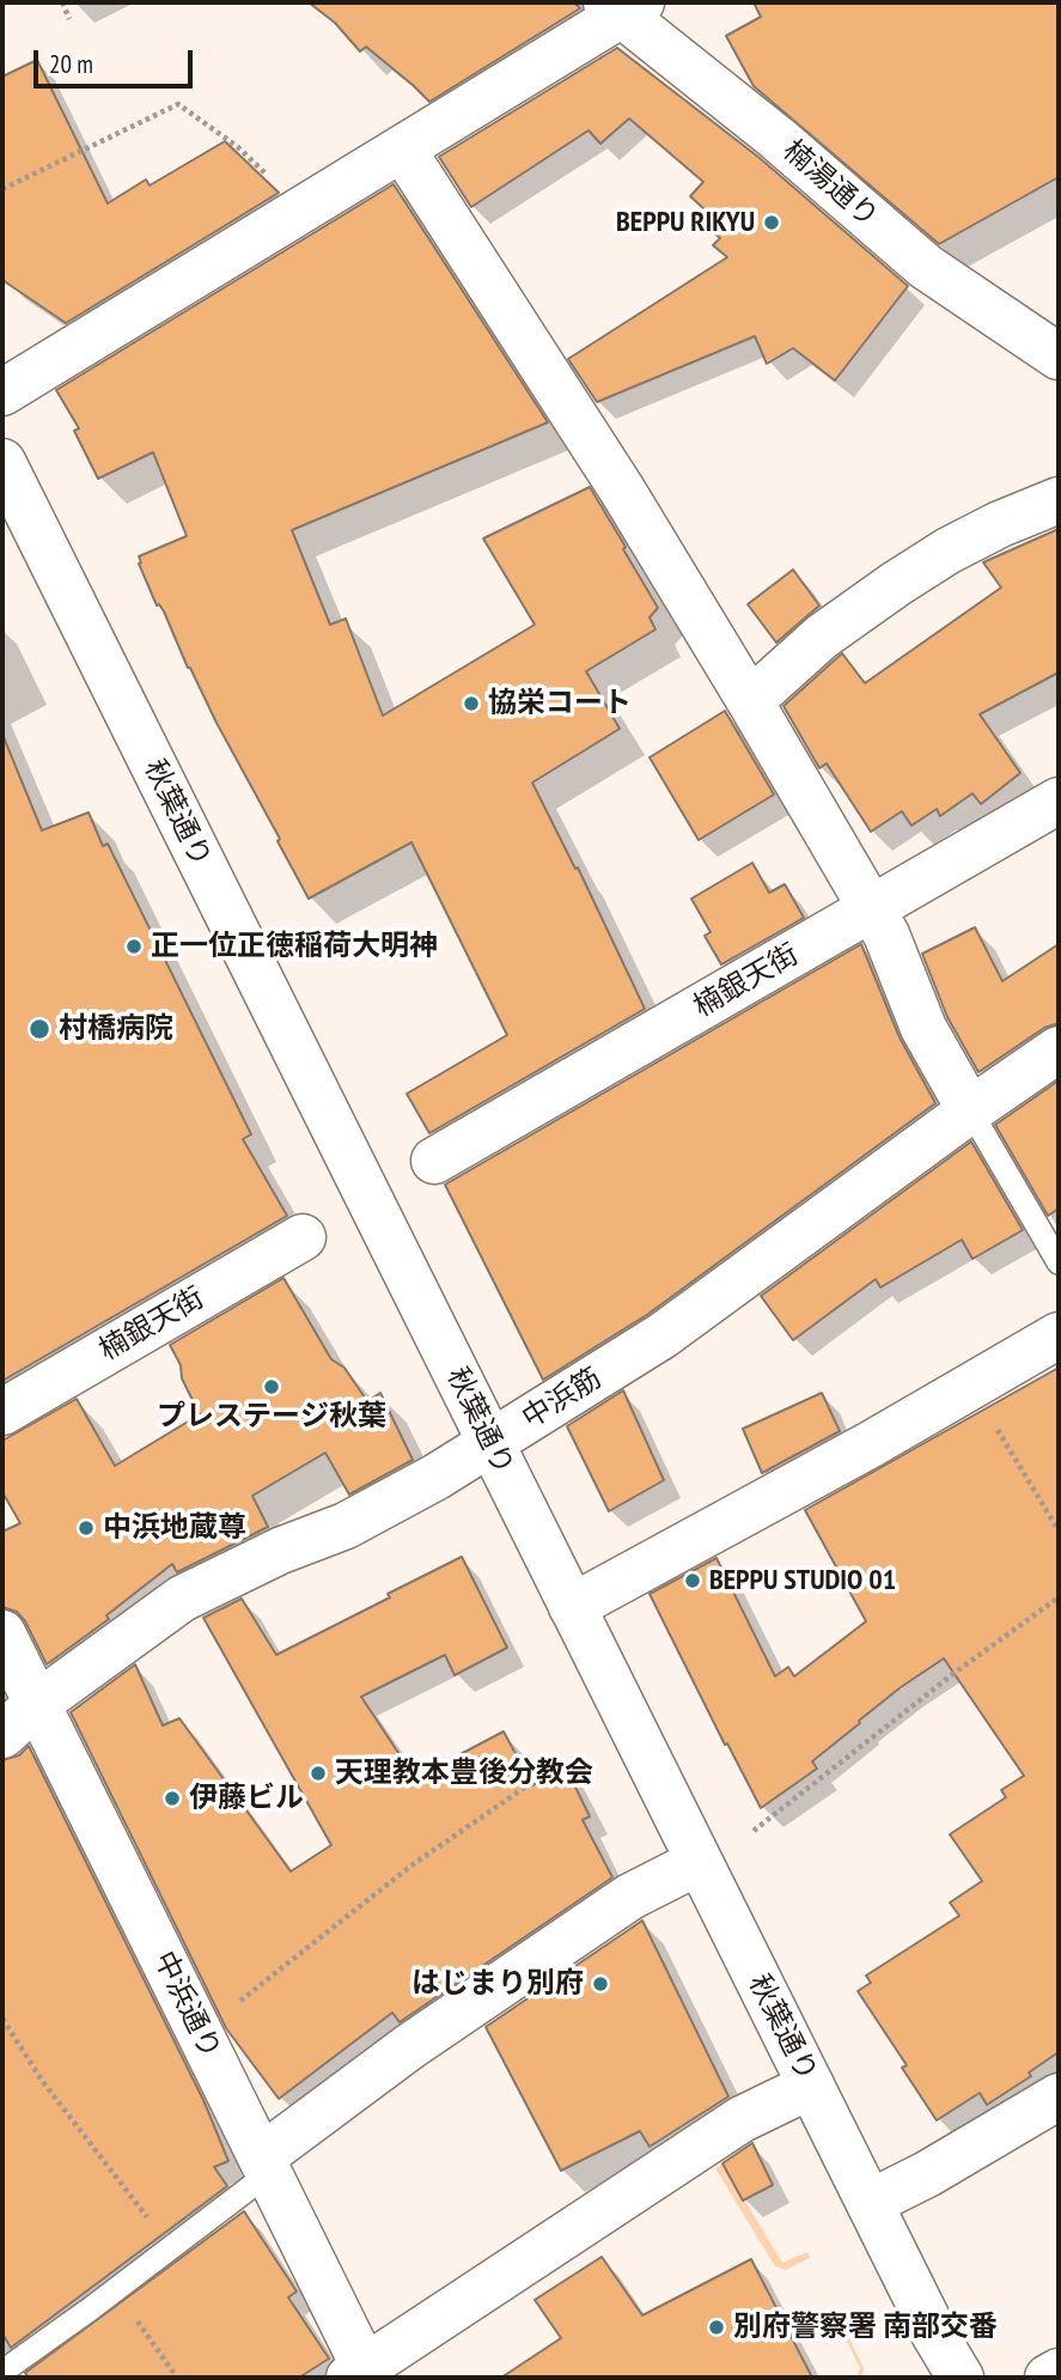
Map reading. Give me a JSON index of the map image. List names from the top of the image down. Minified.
{"streets":{"main road":["楠湯通り","秋葉通り","楠銀天街","中浜筋","中浜通り"]},"crossings":[["秋葉通り","中浜筋"],["中浜筋","中浜通り"]],"places":["BEPPU RIKYU","協栄コート","正一位正徳稲荷大明神","村橋病院","プレステージ秋葉","中浜地蔵尊","BEPPU STUDIO 01","天理教本豊後分教会","伊藤ビル","はじまり別府","別府警察署 南部交番"],"scale_bar":"20 m"}
